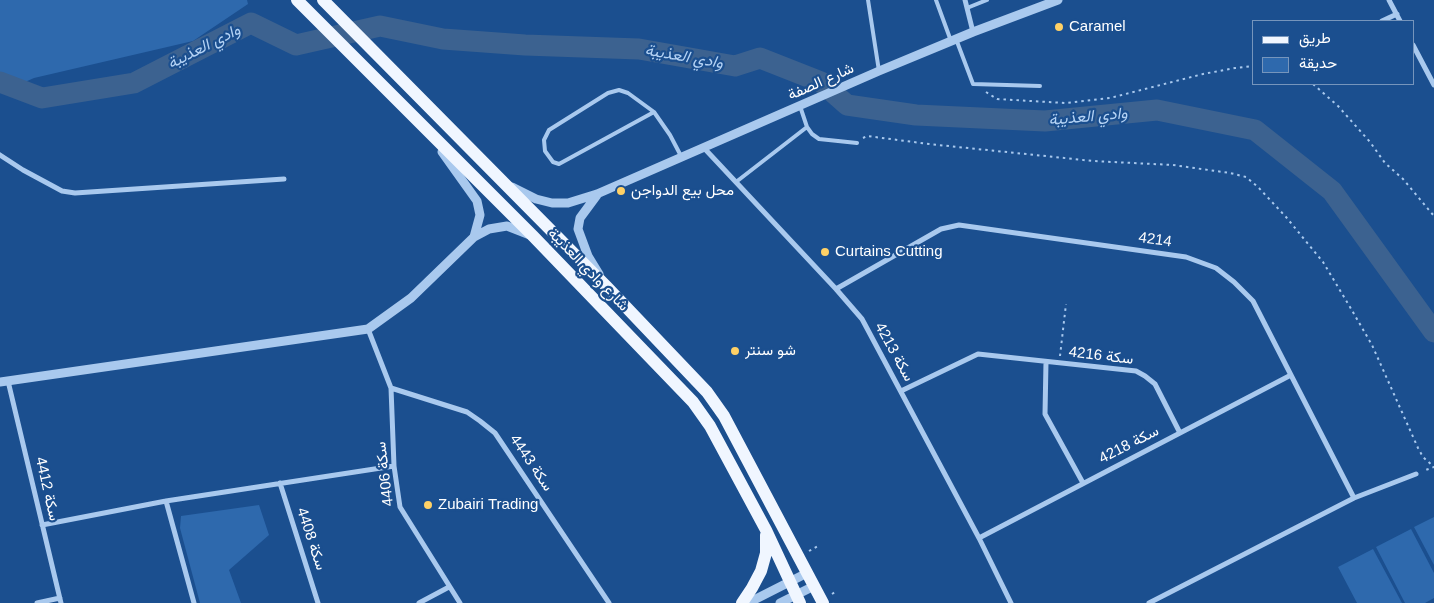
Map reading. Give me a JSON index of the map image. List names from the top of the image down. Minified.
{"streets":{"main road":["شارع وادي العذيبة"],"street":["شارع الصفة","4214","سكة 4213","سكة 4216","سكة 4218","سكة 4443","سكة 4406","سكة 4412","سكة 4408"]},"crossings":[["شارع الصفة","شارع وادي العذيبة"],["شارع الصفة","سكة 4213"],["4214","سكة 4213"],["4214","سكة 4218"],["سكة 4213","سكة 4216"],["سكة 4213","سكة 4218"],["سكة 4216","سكة 4218"],["سكة 4443","سكة 4406"]],"water":["وادي العذيبة"],"places":["Caramel","محل بيع الدواجن","Curtains Cutting","شو سنتر","Zubairi Trading"],"legend":["طريق","حديقة"]}
